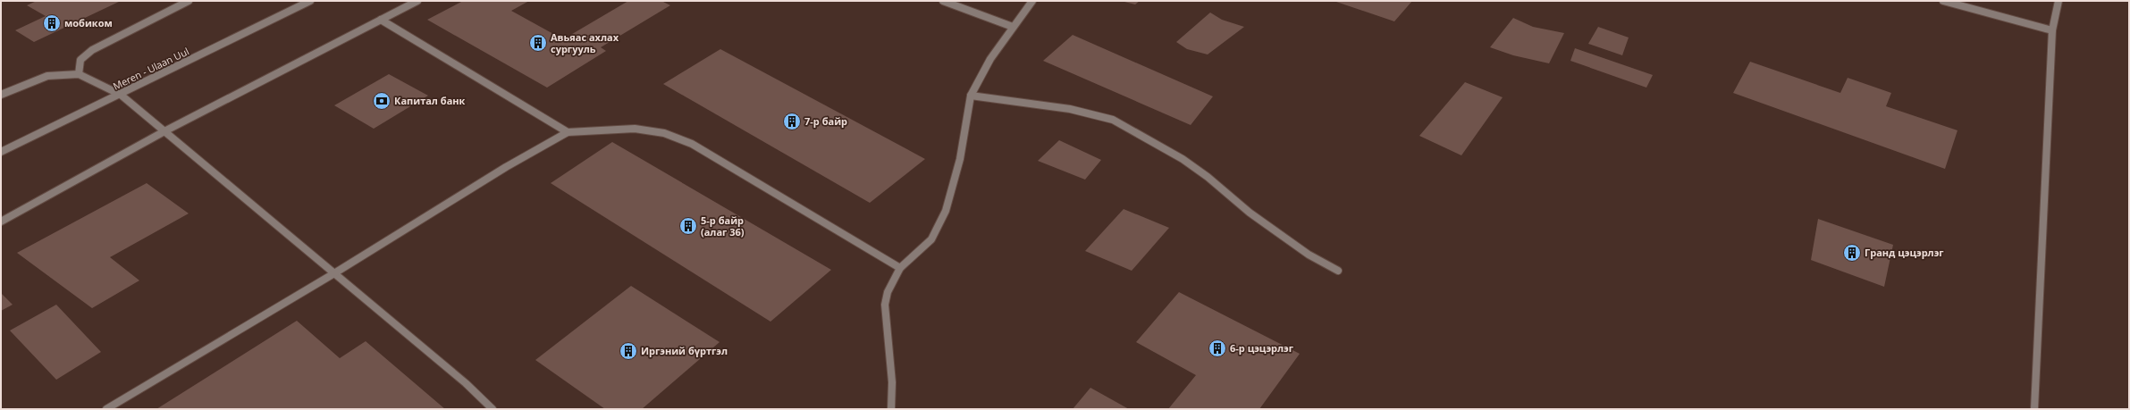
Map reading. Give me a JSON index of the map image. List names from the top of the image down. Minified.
{"streets":{"street":["Meren - Ulaan Uul"]},"places":{"building":["мобиком","Авьяас ахлах сургууль","7-р байр","5-р байр (алаг 36)","Гранд цэцэрлэг","6-р цэцэрлэг","Иргэний бүртгэл"],"bank":["Капитал банк"]}}
